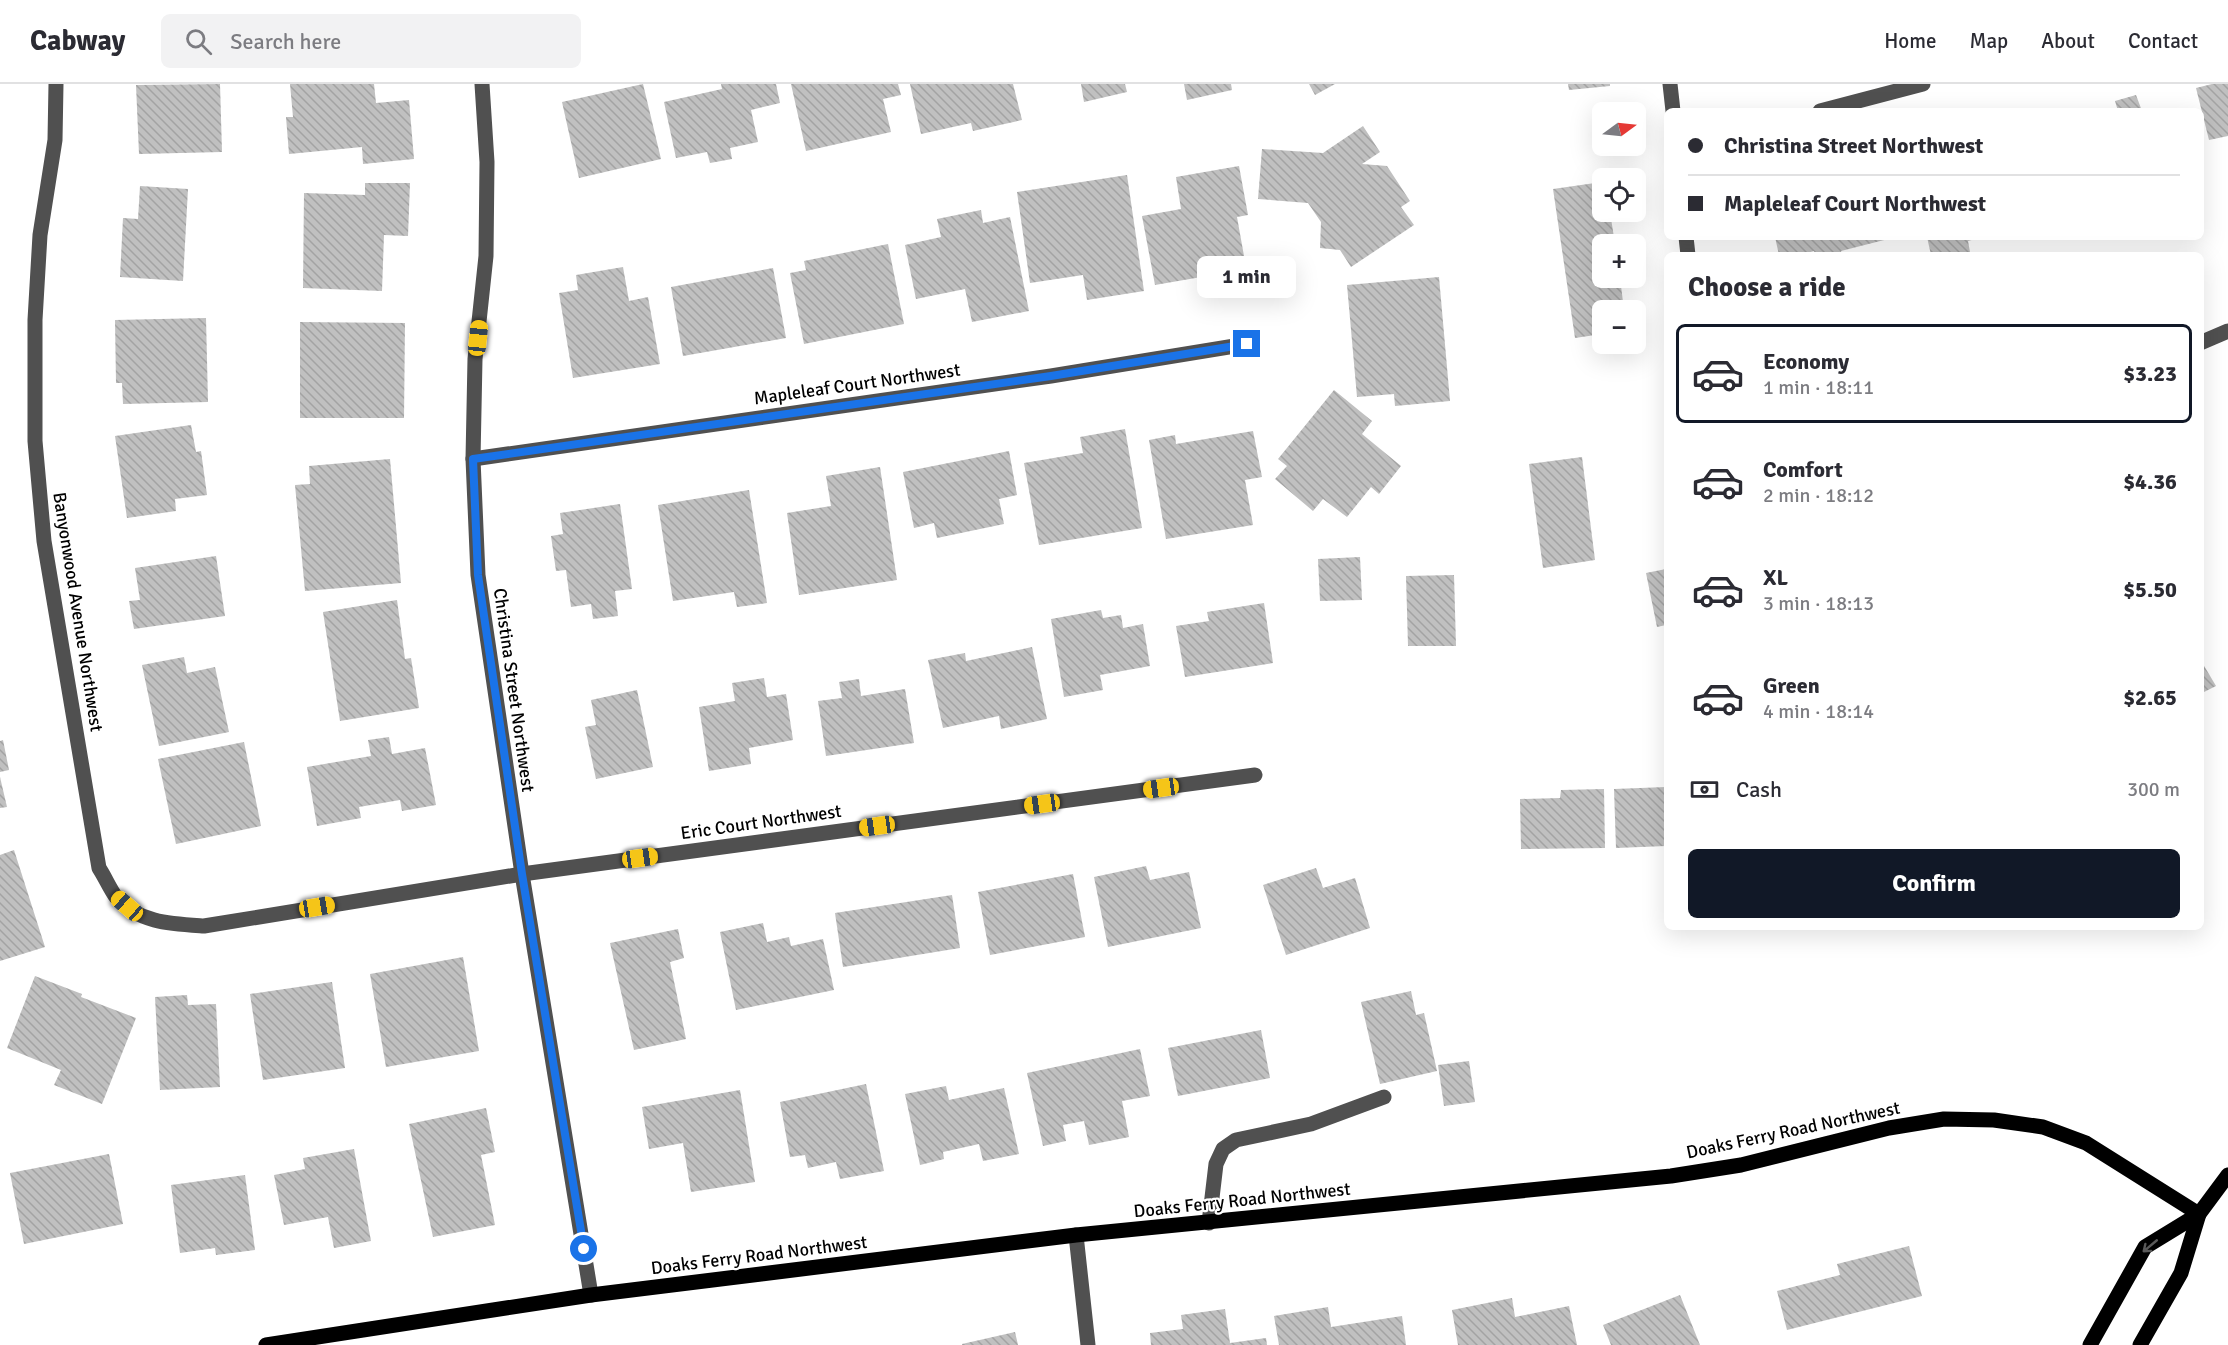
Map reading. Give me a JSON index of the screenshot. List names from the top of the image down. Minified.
{"streets":{"main road":["Doaks Ferry Road Northwest"],"street":["Mapleleaf Court Northwest","Banyonwood Avenue Northwest","Christina Street Northwest","Eric Court Northwest"]},"crossings":[["Mapleleaf Court Northwest","Christina Street Northwest"],["Banyonwood Avenue Northwest","Eric Court Northwest"],["Christina Street Northwest","Eric Court Northwest"],["Christina Street Northwest","Doaks Ferry Road Northwest"]],"north":"right","page":{"header":"Cabway","search":"Search here","nav":["Home","Map","About","Contact"],"map_buttons":["+","−"],"banner":["Christina Street Northwest","Mapleleaf Court Northwest"],"heading":"Choose a ride","bubble":"1 min","list":[{"name":"Economy","note":"1 min · 18:11","value":"$3.23"},{"name":"Comfort","note":"2 min · 18:12","value":"$4.36"},{"name":"XL","note":"3 min · 18:13","value":"$5.50"},{"name":"Green","note":"4 min · 18:14","value":"$2.65"}],"pay":["Cash","300 m"],"buttons":"Confirm"}}
